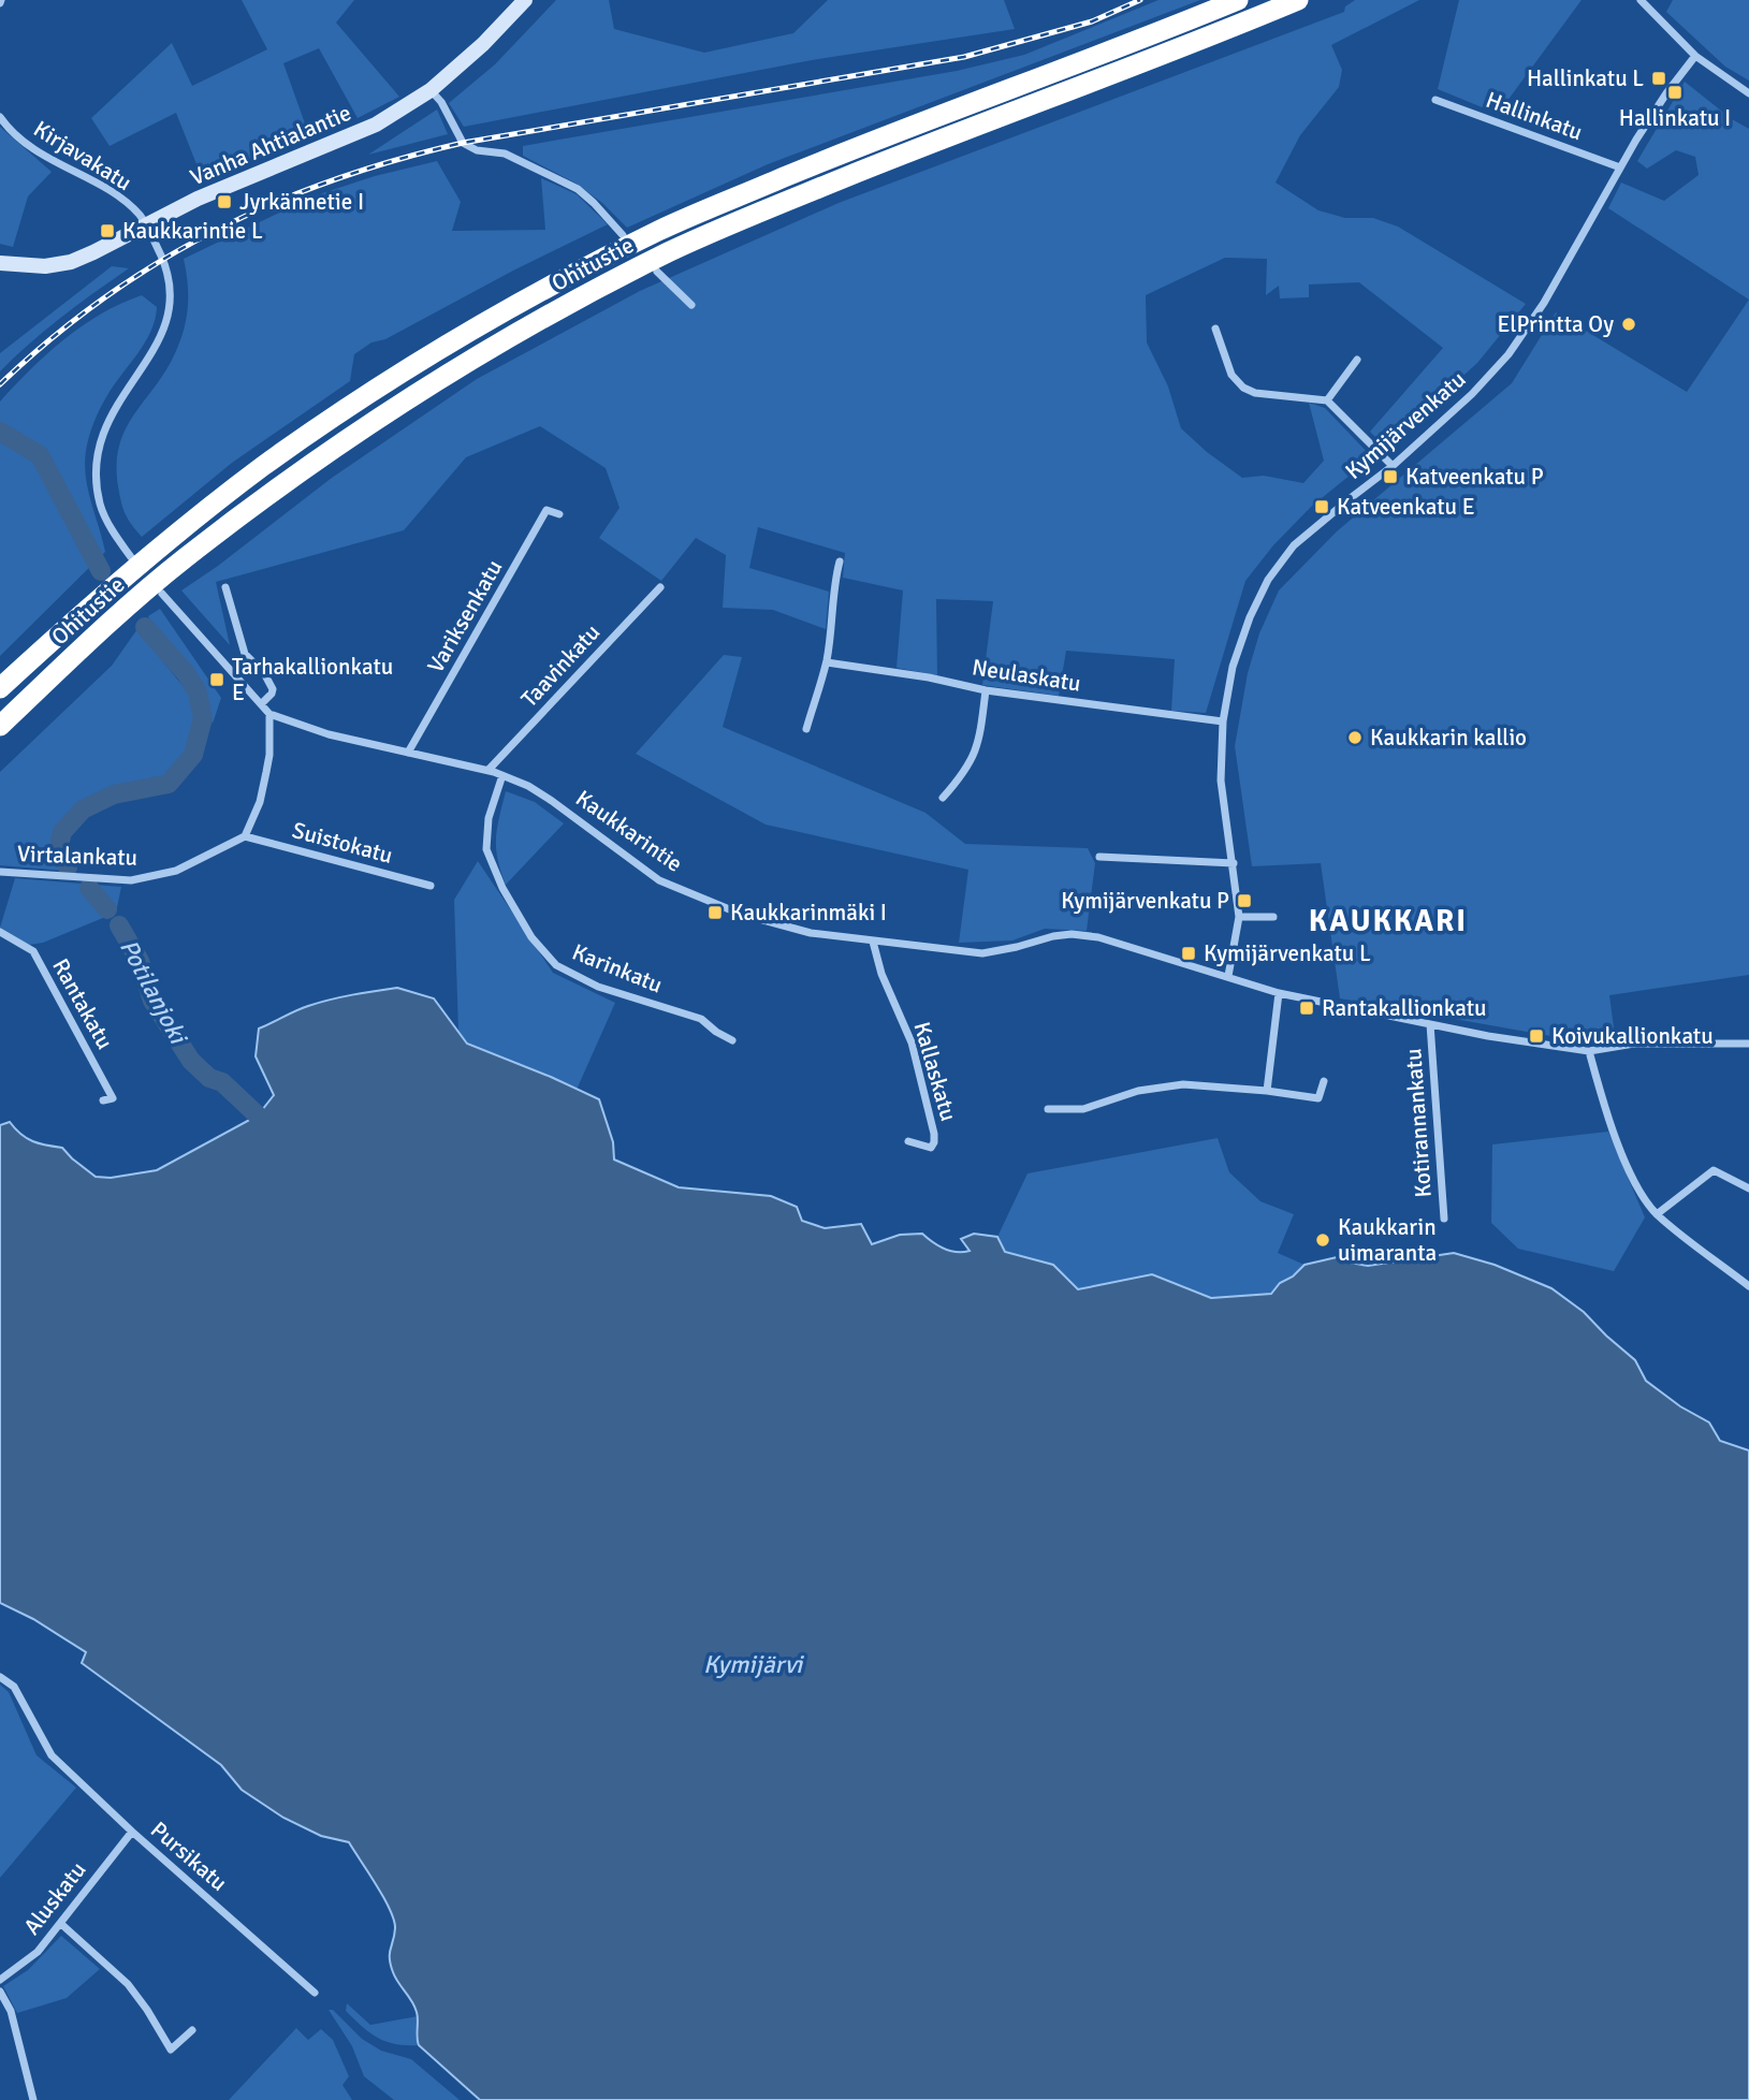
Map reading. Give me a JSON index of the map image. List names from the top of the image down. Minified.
{"streets":{"highway":["Ohitustie"],"street":["Hallinkatu","Vanha Ahtialantie","Kirjavakatu","Kymijärvenkatu","Variksenkatu","Taavinkatu","Neulaskatu","Kaukkarintie","Suistokatu","Virtalankatu","Karinkatu","Rantakatu","Kallaskatu","Kotirannankatu","Pursikatu","Aluskatu"]},"crossings":[["Hallinkatu","Kymijärvenkatu"],["Vanha Ahtialantie","Kirjavakatu"],["Kymijärvenkatu","Neulaskatu"],["Kymijärvenkatu","Kaukkarintie"],["Variksenkatu","Kaukkarintie"],["Taavinkatu","Kaukkarintie"],["Kaukkarintie","Karinkatu"],["Kaukkarintie","Kallaskatu"],["Kaukkarintie","Kotirannankatu"],["Suistokatu","Virtalankatu"],["Pursikatu","Aluskatu"]],"districts":["KAUKKARI"],"water":["Potilanjoki","Kymijärvi"],"places":{"transit":["Hallinkatu L","Hallinkatu I","Jyrkännetie I","Kaukkarintie L","Katveenkatu P","Katveenkatu E","Tarhakallionkatu E","Kymijärvenkatu P","Kaukkarinmäki I","Kymijärvenkatu L","Rantakallionkatu","Koivukallionkatu"],"other":["ElPrintta Oy","Kaukkarin kallio","Kaukkarin uimaranta"]}}
